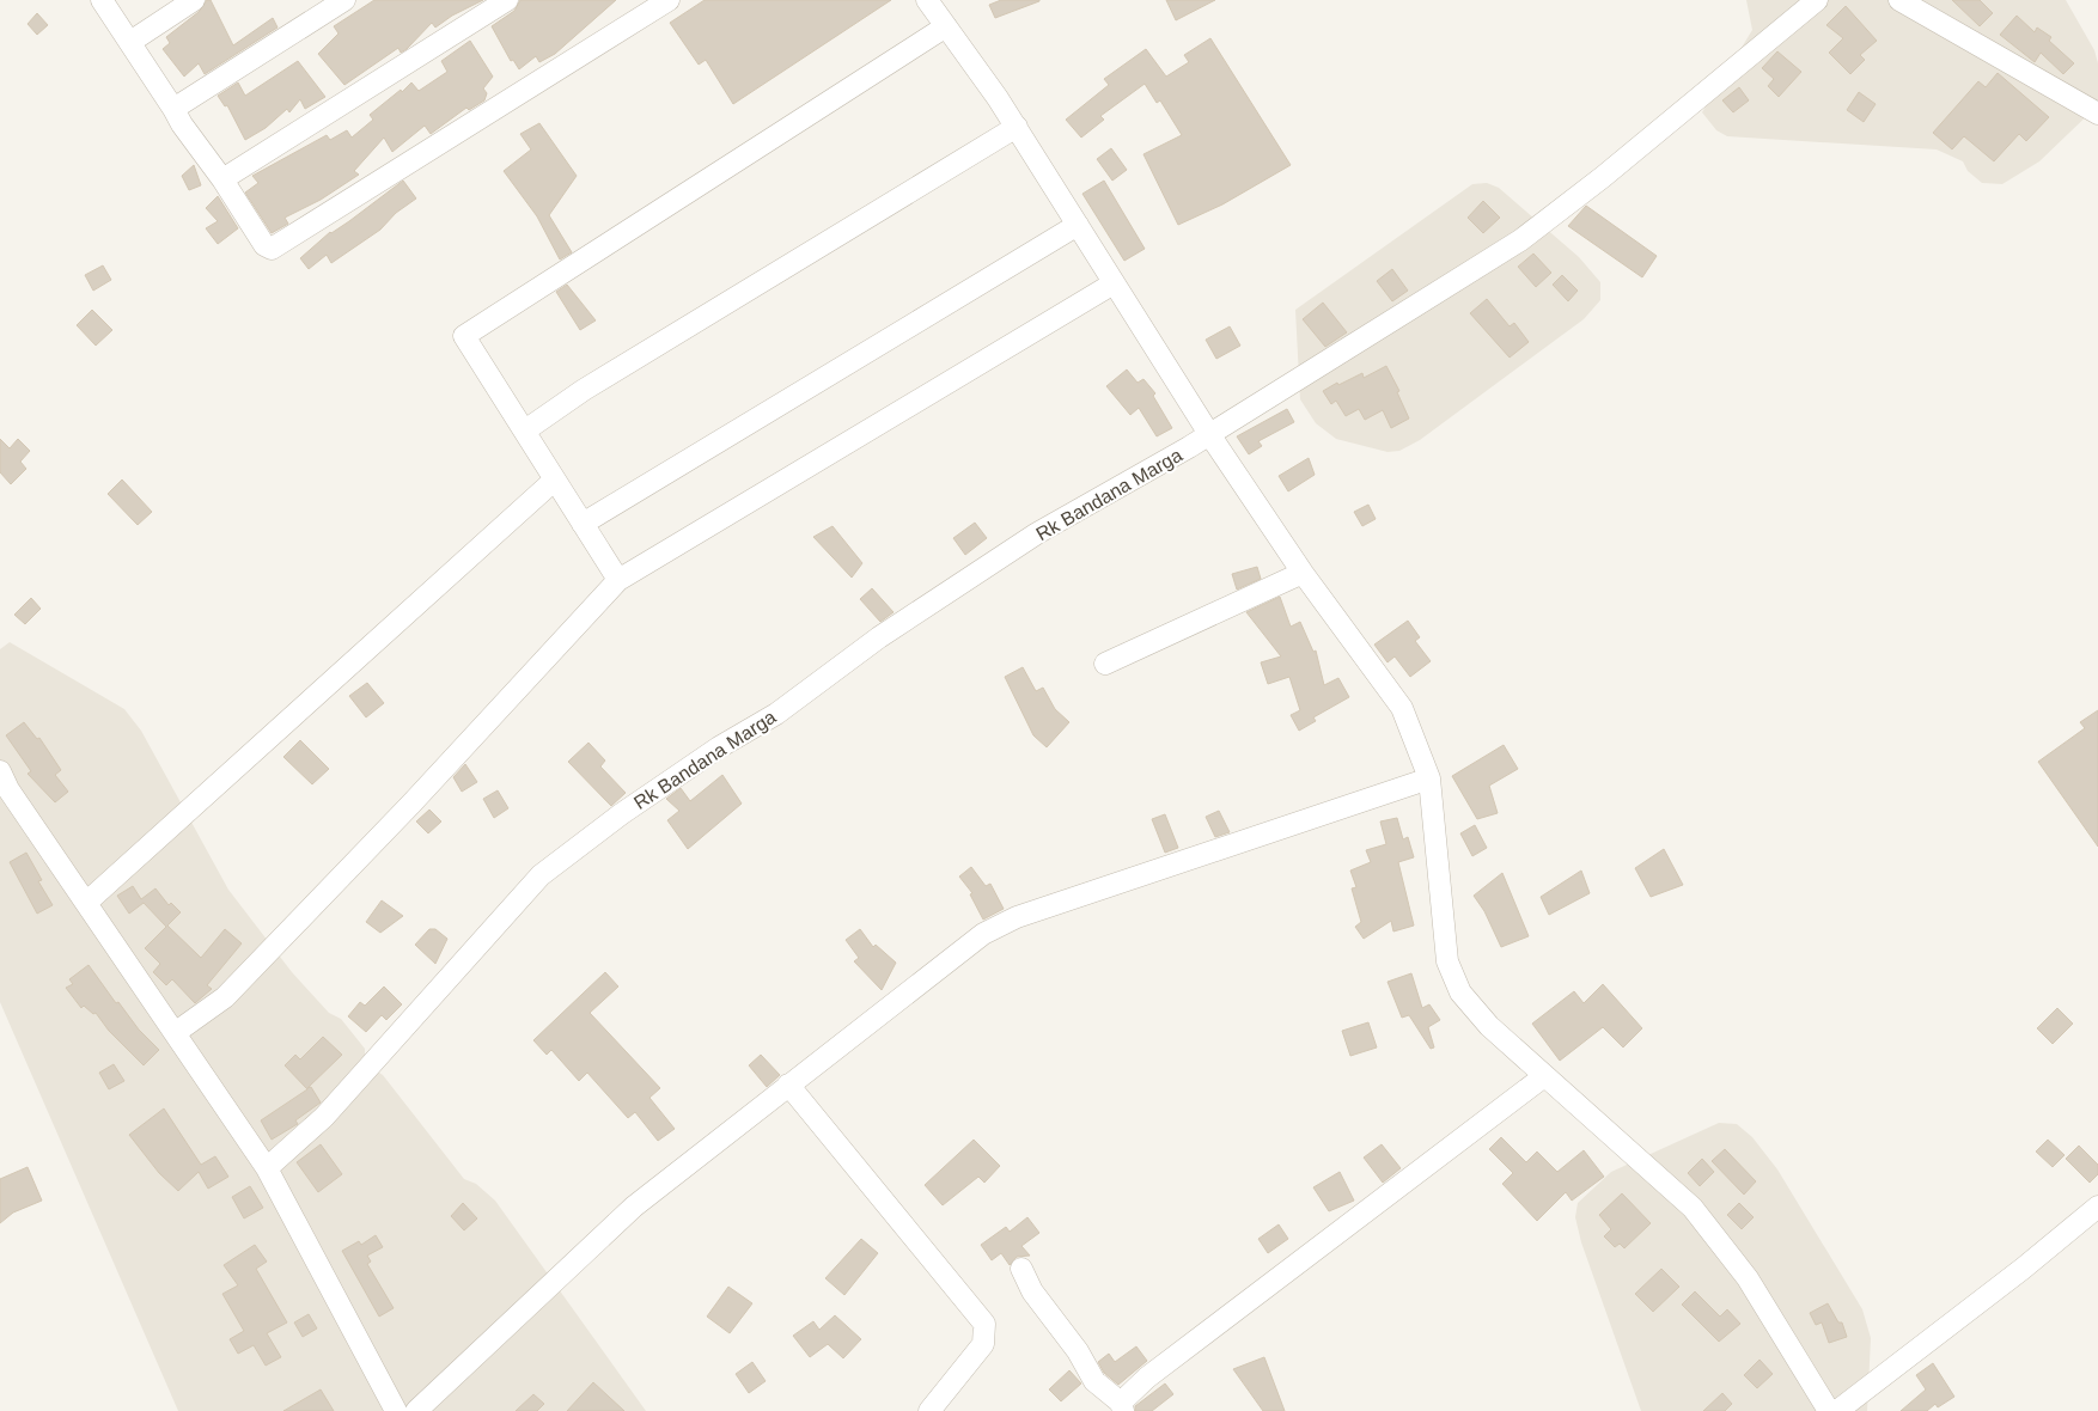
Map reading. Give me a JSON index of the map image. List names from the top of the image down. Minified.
{"streets":{"street":["Rk Bandana Marga"]}}
